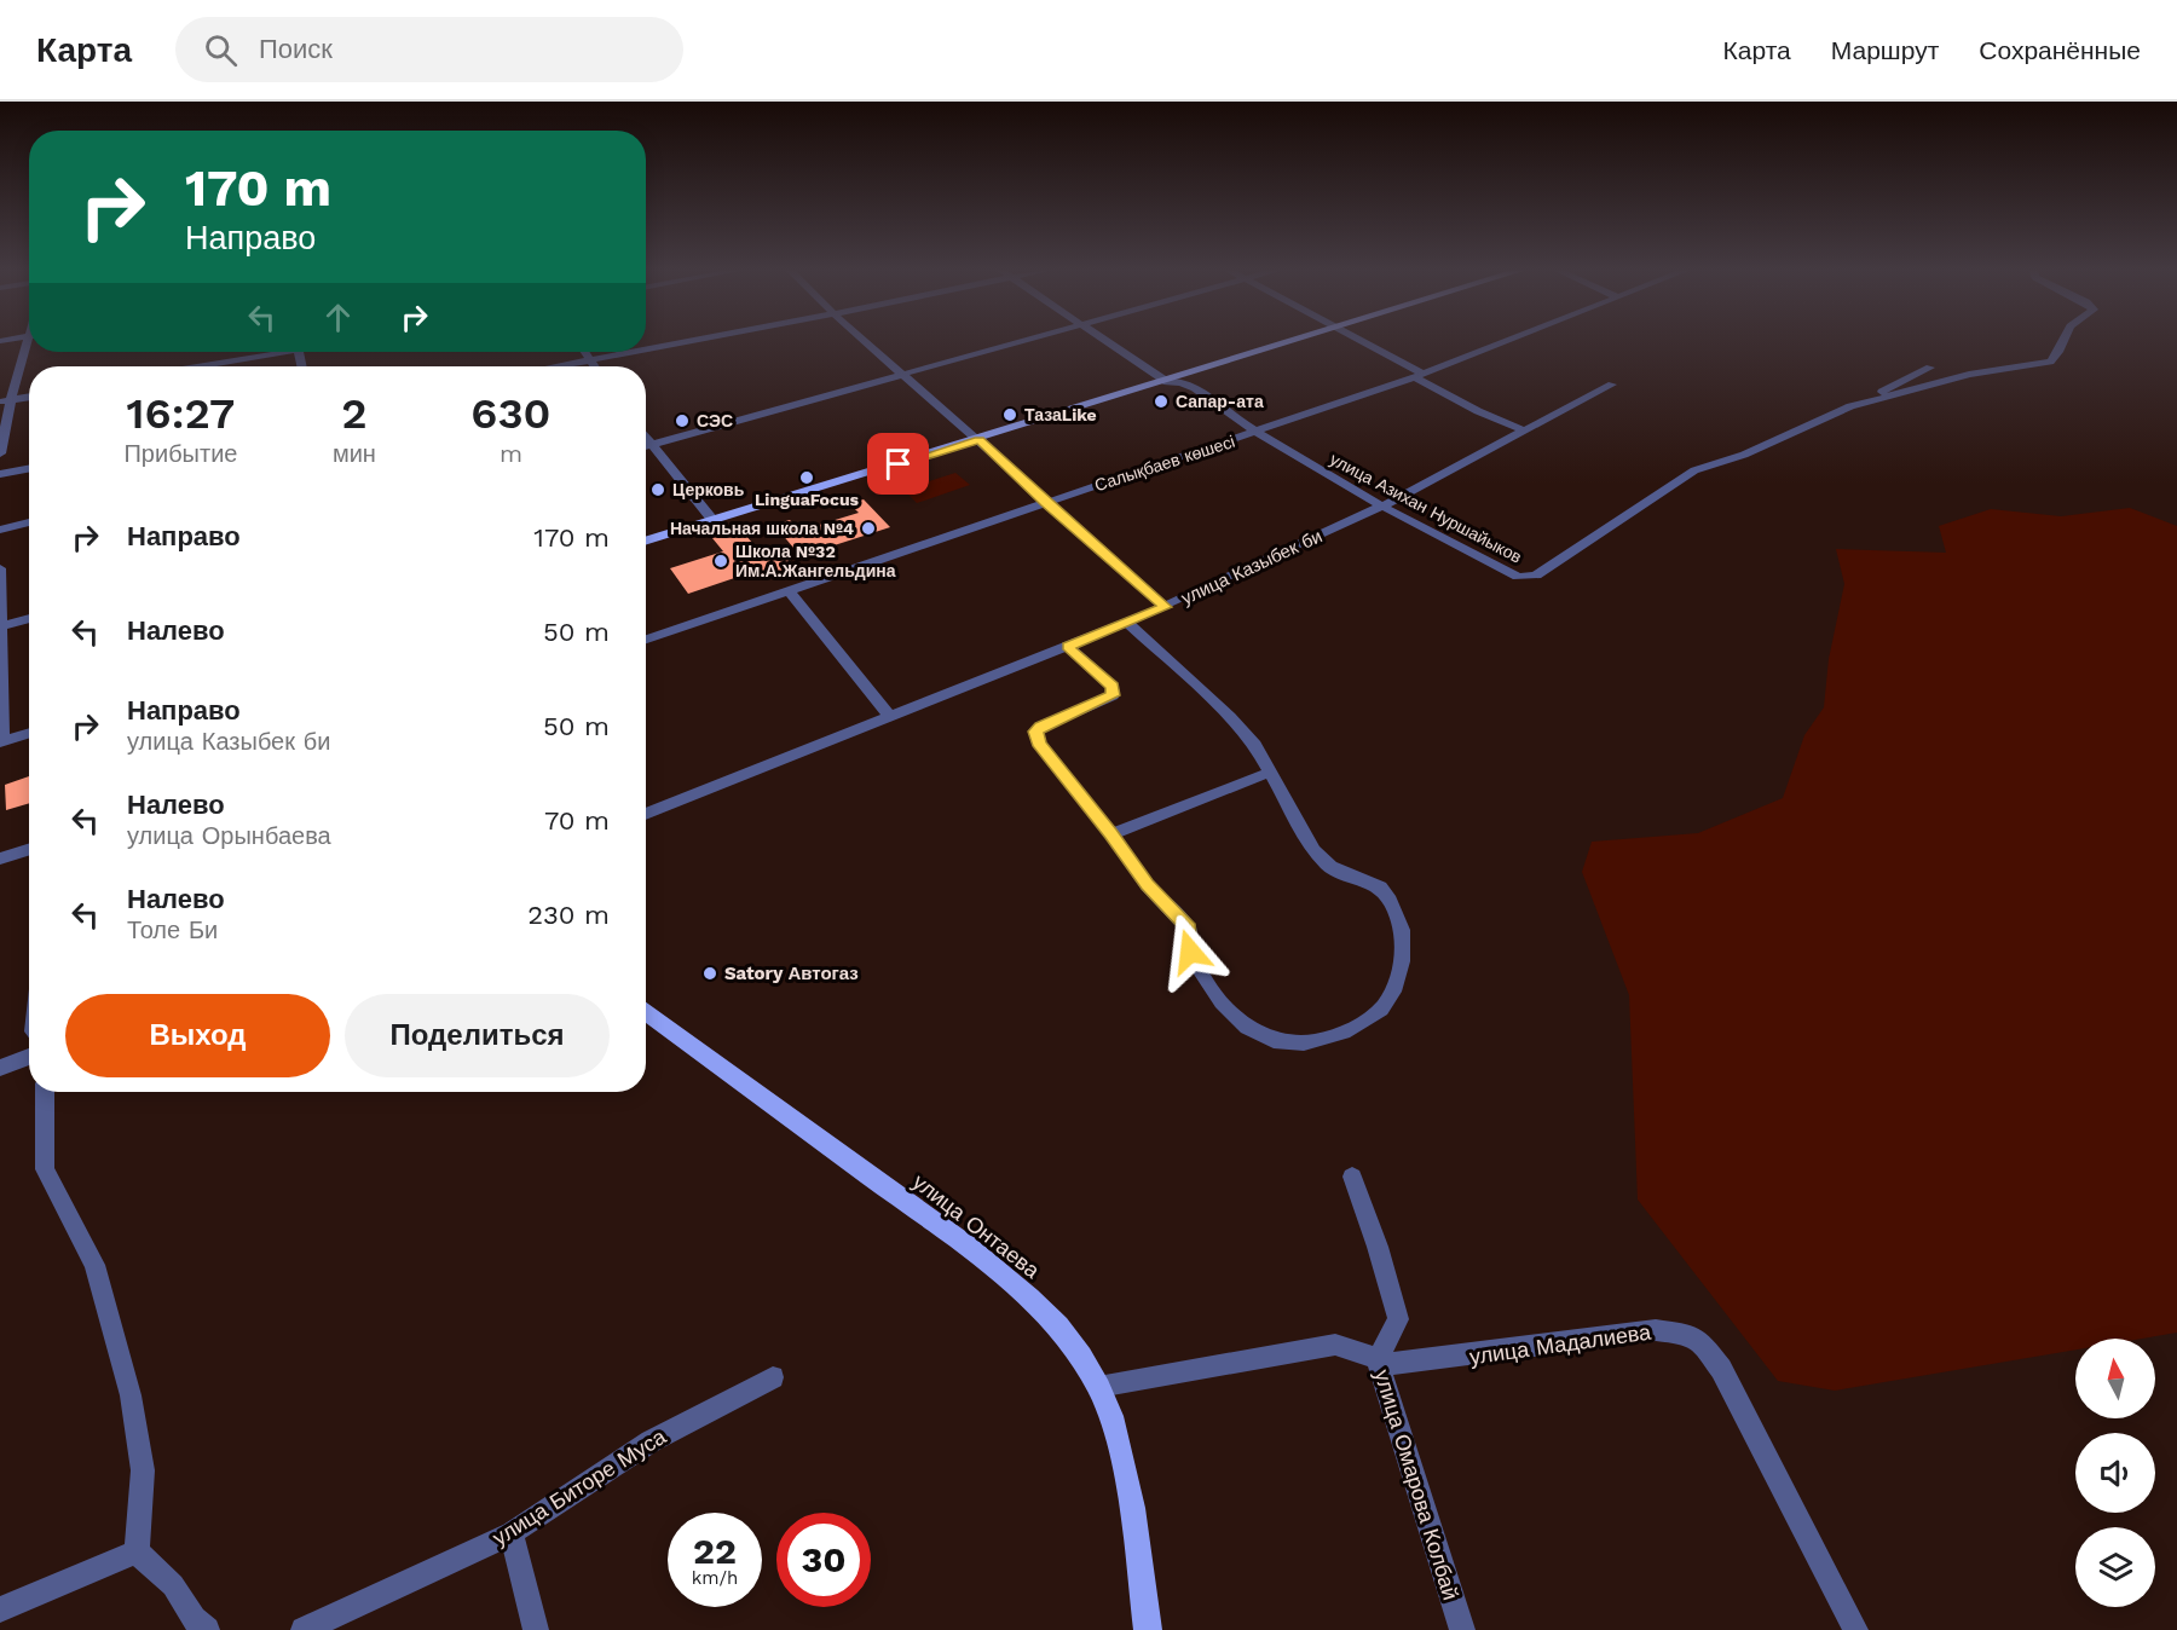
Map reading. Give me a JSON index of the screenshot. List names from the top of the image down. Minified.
{"streets":{"main road":["улица Онтаева"],"street":["Салықбаев көшесі","улица Азихан Нуршайыков","улица Казыбек би","улица Мадалиева","улица Омарова Колбай","улица Биторе Муса"]},"crossings":[["Салықбаев көшесі","улица Азихан Нуршайыков"],["улица Азихан Нуршайыков","улица Казыбек би"],["улица Онтаева","улица Мадалиева"],["улица Мадалиева","улица Омарова Колбай"]],"places":["Сапар-ата","ТазаLike","СЭС","LinguaFocus","Церковь","Начальная школа №4","Школа №32 Им.А.Жангельдина","Satory Автогаз"],"north":"top","page":{"header":"Карта","search":"Поиск","nav":["Карта","Маршрут","Сохранённые"],"turn":["170 m","Направо"],"eta":["16:27","Прибытие","2","мин","630","m"],"list":[{"name":"Направо","value":"170 m"},{"name":"Налево","value":"50 m"},{"name":"Направо","note":"улица Казыбек би","value":"50 m"},{"name":"Налево","note":"улица Орынбаева","value":"70 m"},{"name":"Налево","note":"Толе Би","value":"230 m"}],"buttons":["Выход","Поделиться"],"speed":"22 km/h","limit":"30"}}
